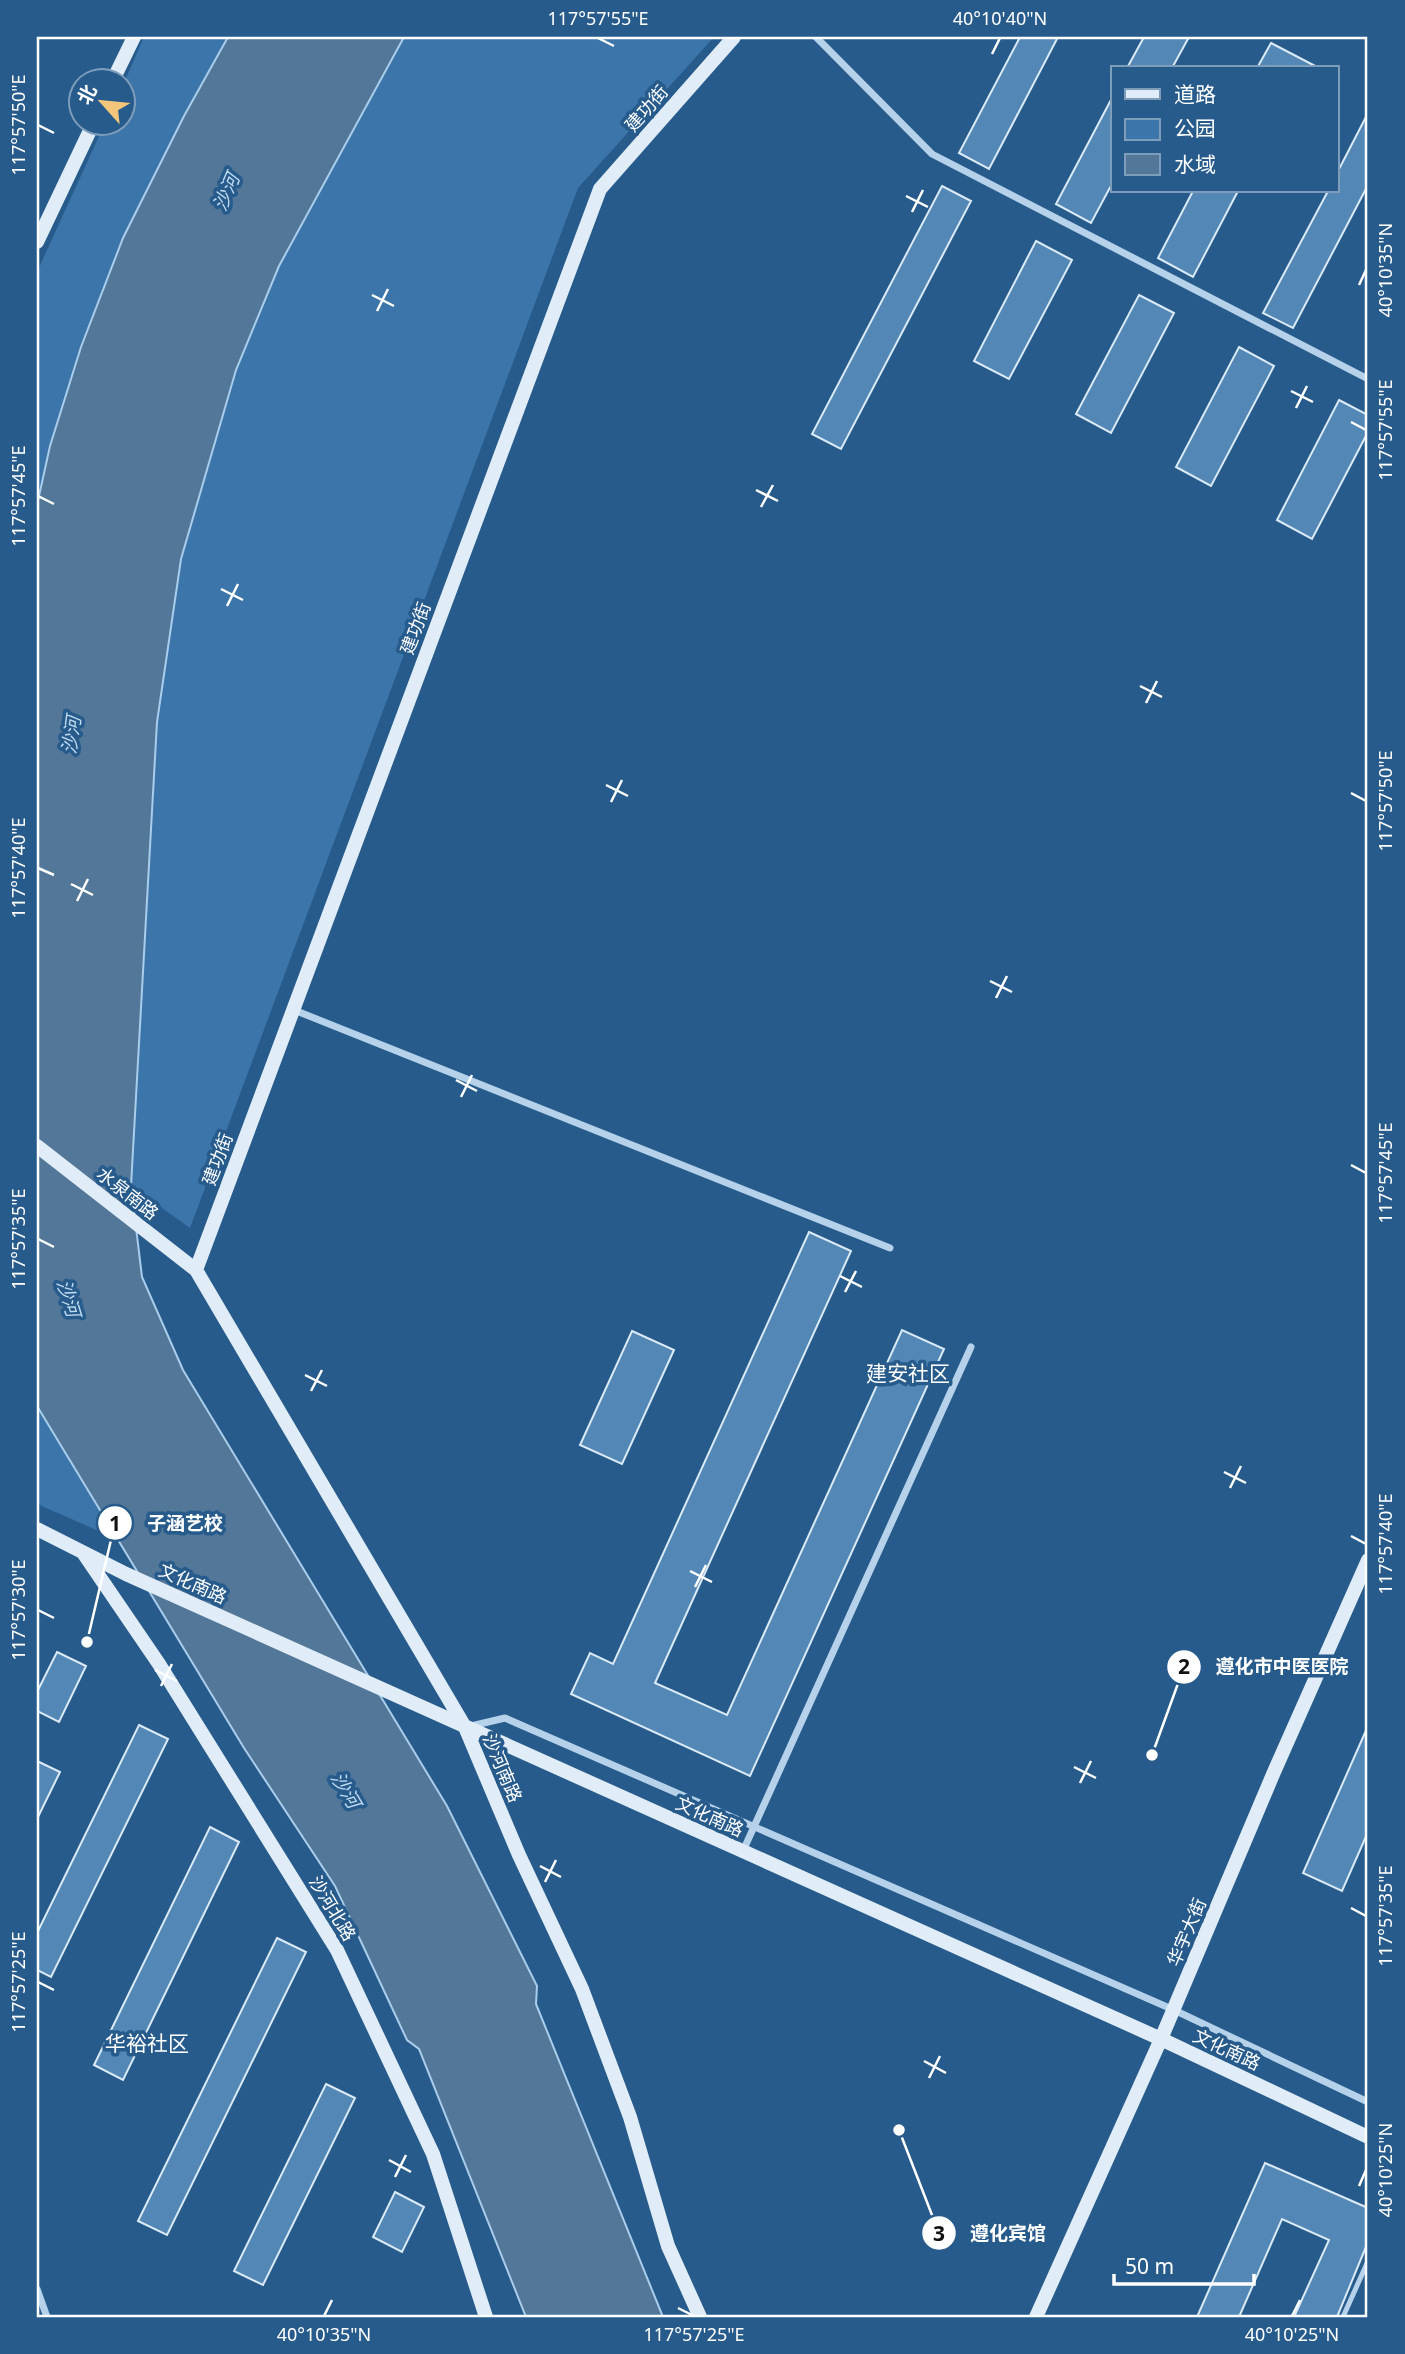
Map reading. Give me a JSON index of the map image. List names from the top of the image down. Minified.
{"streets":{"street":["建功街","水泉南路","文化南路","沙河南路","沙河北路","华宇大街"]},"crossings":[["建功街","水泉南路"],["建功街","沙河南路"],["水泉南路","沙河南路"],["文化南路","沙河南路"],["文化南路","沙河北路"],["文化南路","华宇大街"]],"districts":["建安社区","华裕社区"],"water":["沙河"],"places":["子涵艺校","遵化市中医医院","遵化宾馆"],"legend":["道路","公园","水域"],"scale_bar":"50 m","north":"top left","coordinates":["117°57'55\"E","40°10'40\"N","117°57'50\"E","40°10'35\"N","117°57'45\"E","117°57'40\"E","117°57'35\"E","117°57'30\"E","117°57'25\"E","40°10'25\"N"]}
